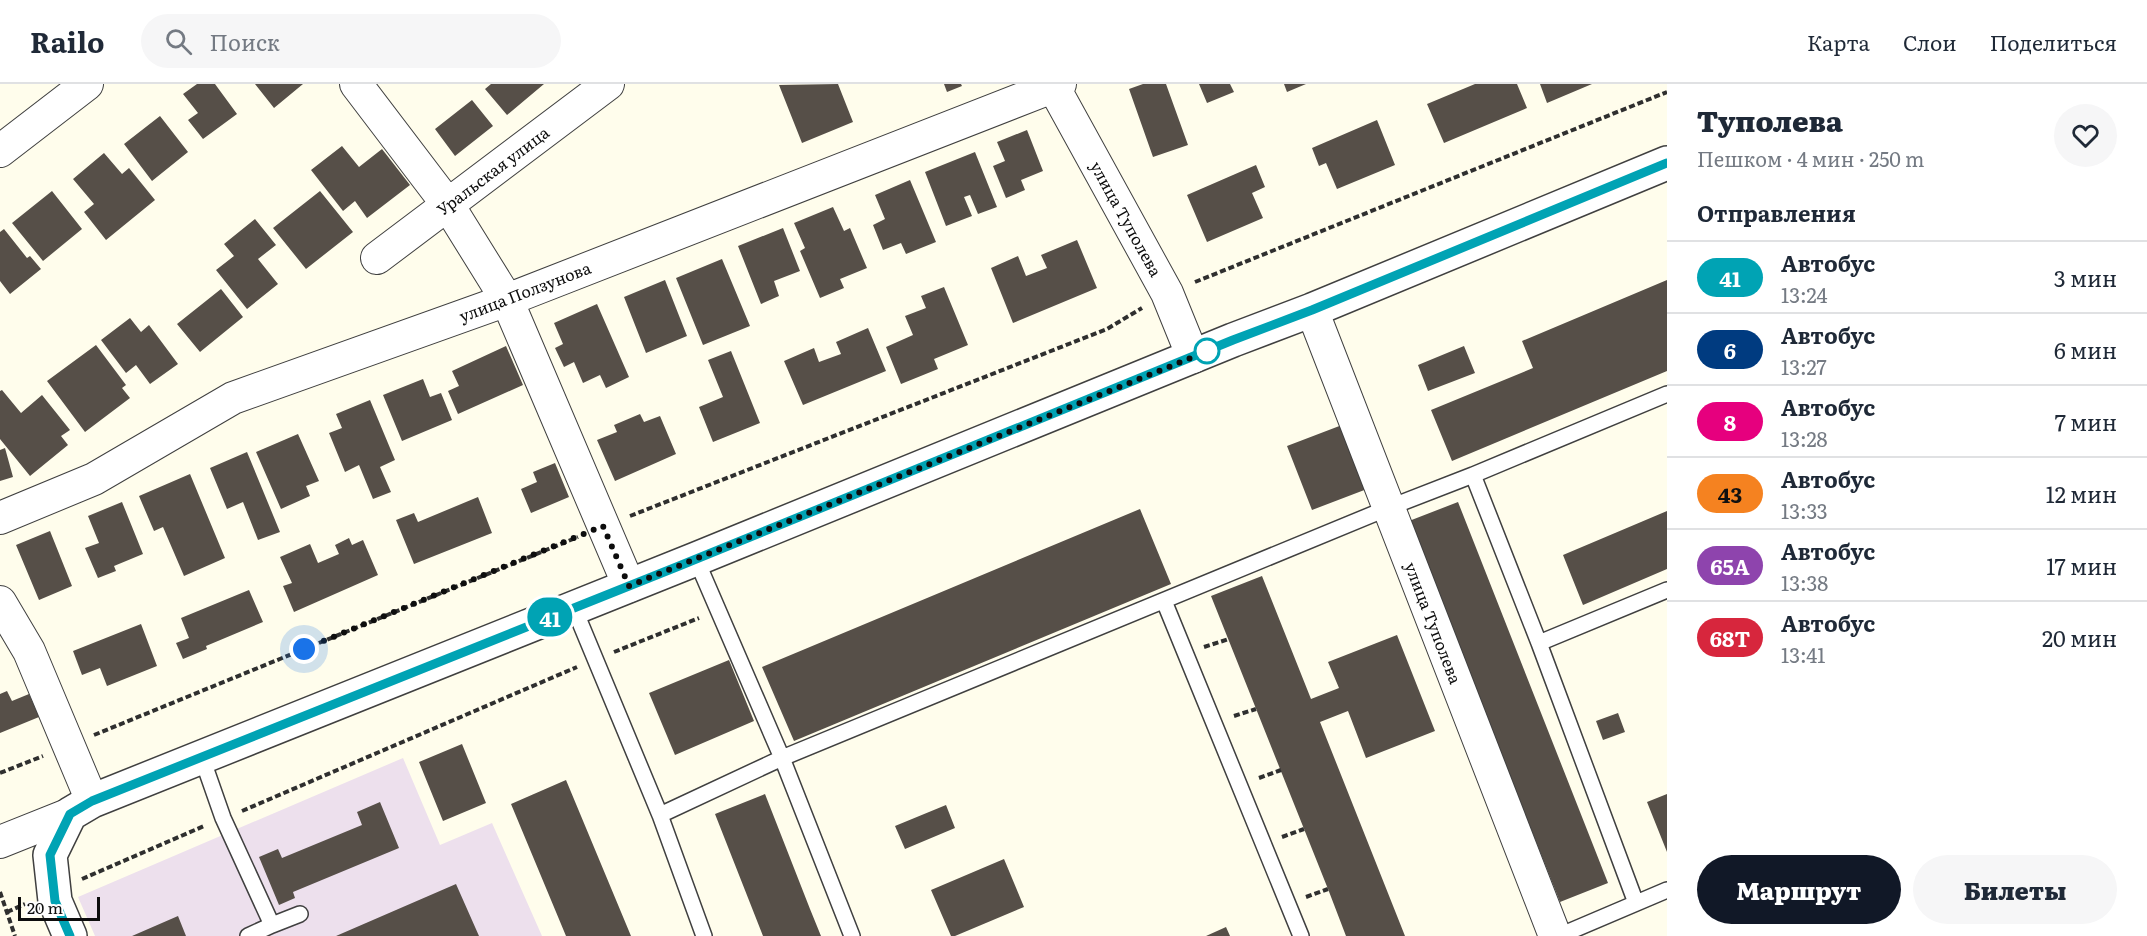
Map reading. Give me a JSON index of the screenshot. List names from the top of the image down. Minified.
{"streets":{"street":["Уральская улица","улица Туполева","улица Ползунова"]},"crossings":[["улица Туполева","улица Ползунова"]],"lines":["bus line 41"],"scale_bar":"20 m","page":{"header":"Railo","search":"Поиск","nav":["Карта","Слои","Поделиться"],"on_map":"41","heading":[["Туполева","Пешком · 4 мин · 250 m"],"Отправления"],"list":[{"mark":"41","name":"Автобус","note":"13:24","value":"3 мин"},{"mark":"6","name":"Автобус","note":"13:27","value":"6 мин"},{"mark":"8","name":"Автобус","note":"13:28","value":"7 мин"},{"mark":"43","name":"Автобус","note":"13:33","value":"12 мин"},{"mark":"65А","name":"Автобус","note":"13:38","value":"17 мин"},{"mark":"68Т","name":"Автобус","note":"13:41","value":"20 мин"}],"buttons":["Маршрут","Билеты"],"scale":"20 m"}}
